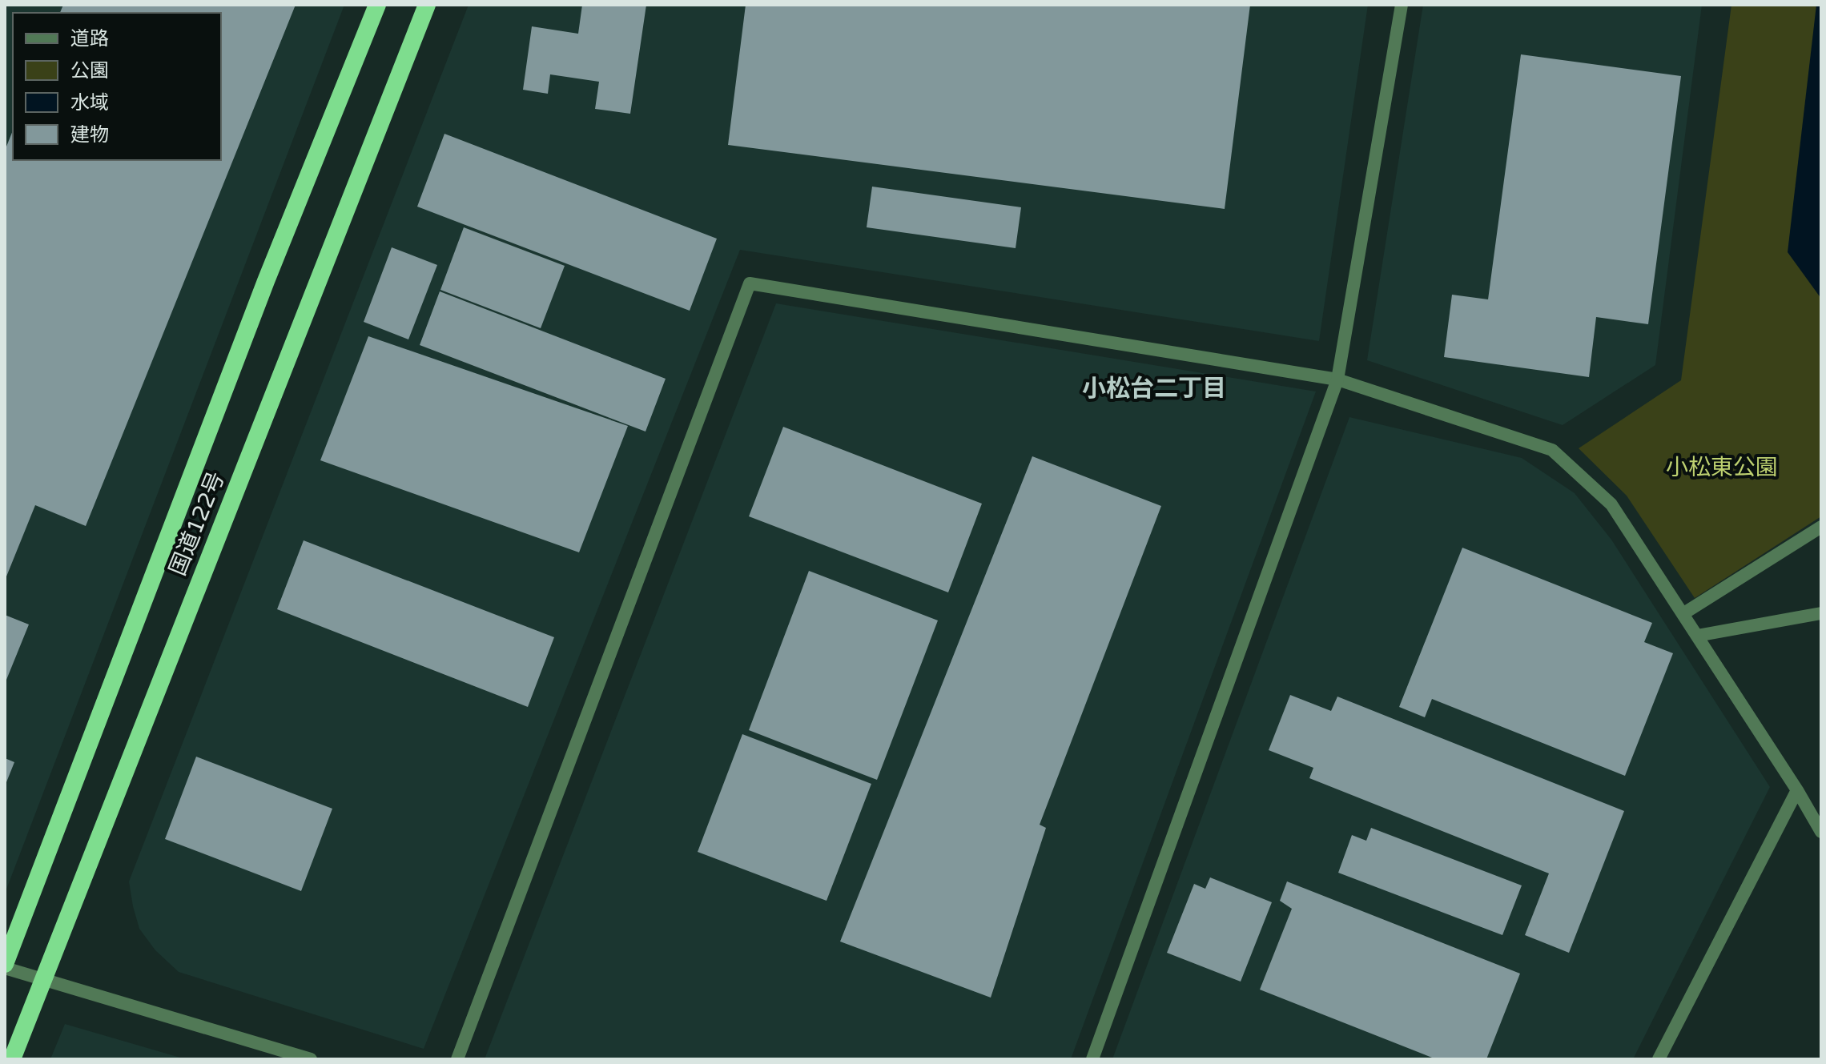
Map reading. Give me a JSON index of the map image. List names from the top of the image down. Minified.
{"streets":{"highway":["国道122号"]},"districts":["小松台二丁目"],"parks":["小松東公園"],"legend":["道路","公園","水域","建物"]}
